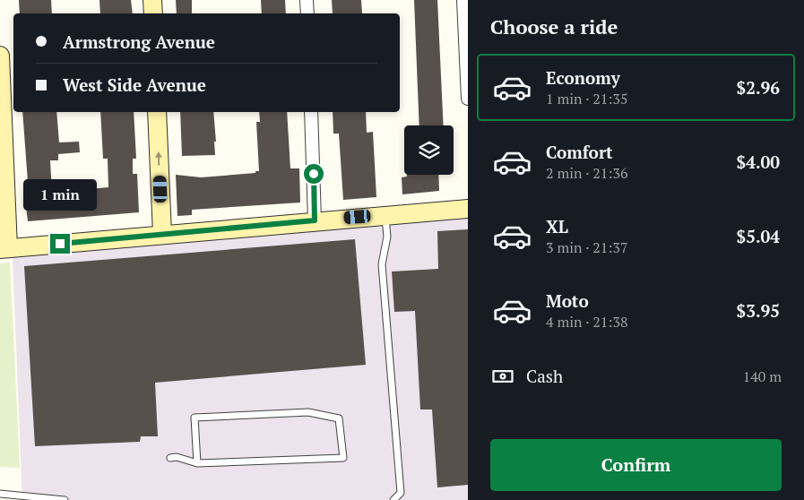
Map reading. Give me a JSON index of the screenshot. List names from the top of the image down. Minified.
{"page":{"heading":"Choose a ride","banner":["Armstrong Avenue","West Side Avenue"],"list":[{"name":"Economy","note":"1 min · 21:35","value":"$2.96"},{"name":"Comfort","note":"2 min · 21:36","value":"$4.00"},{"name":"XL","note":"3 min · 21:37","value":"$5.04"},{"name":"Moto","note":"4 min · 21:38","value":"$3.95"}],"bubble":"1 min","pay":["Cash","140 m"],"buttons":"Confirm"}}
